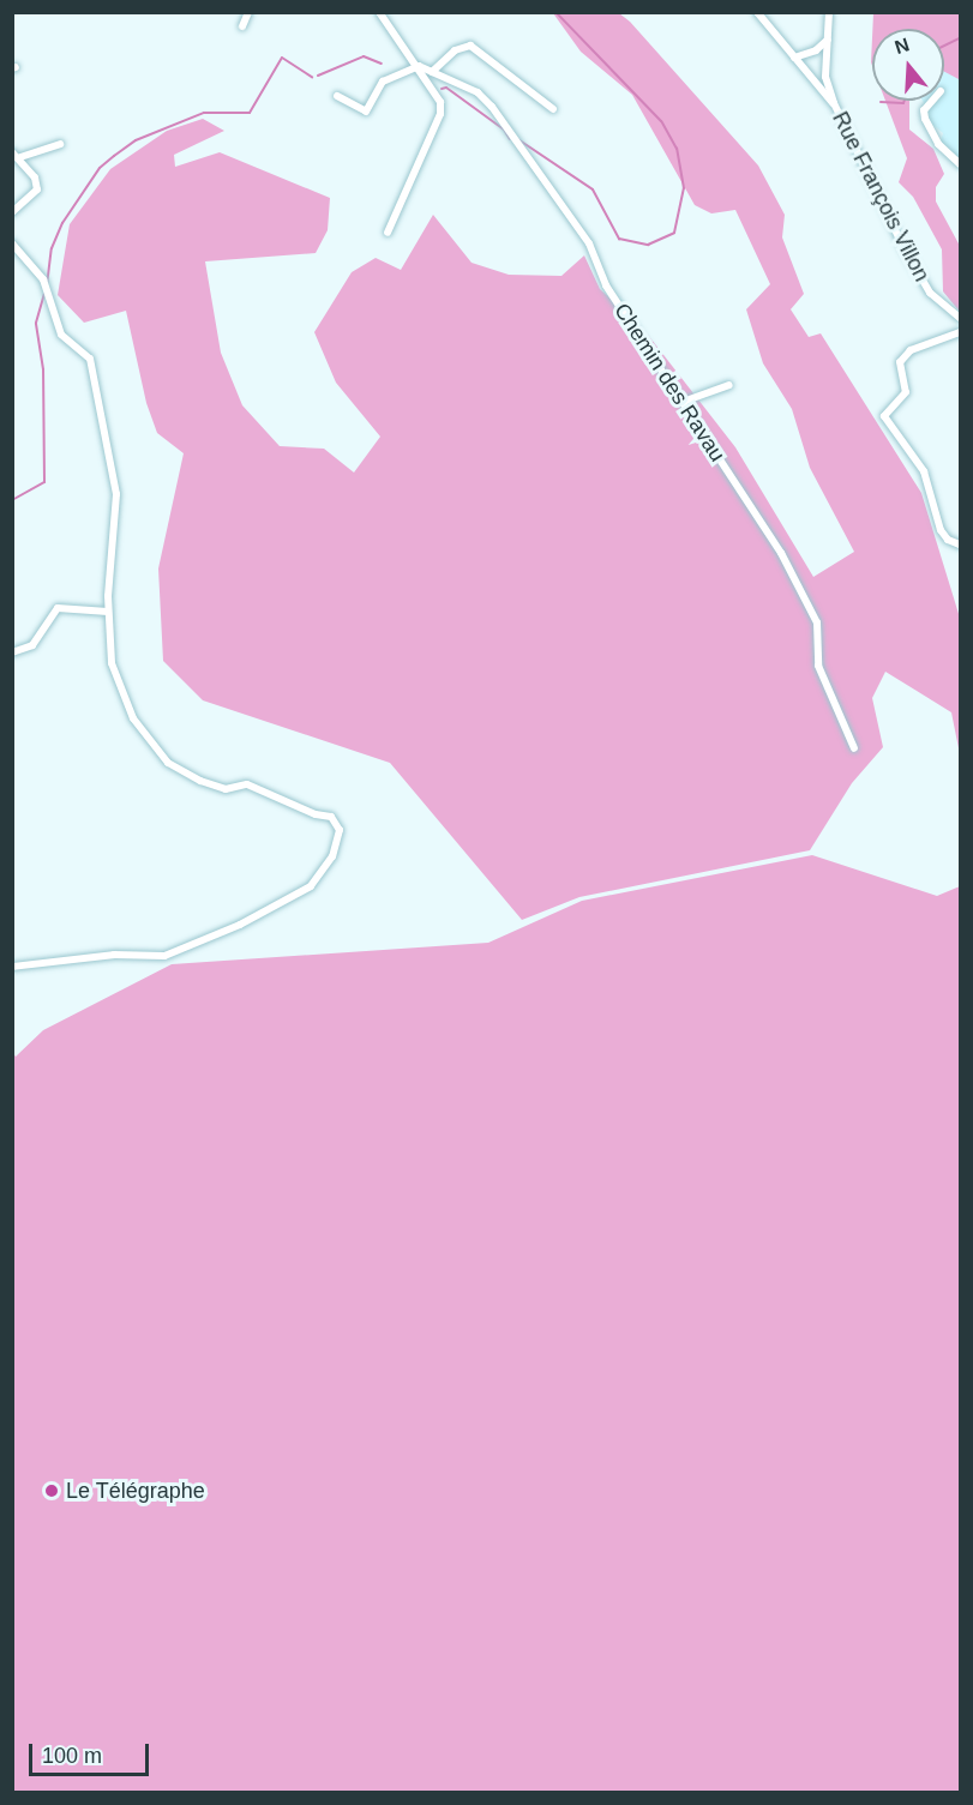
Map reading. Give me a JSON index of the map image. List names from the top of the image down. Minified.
{"streets":{"street":["Rue François Villon","Chemin des Ravau"]},"places":["Le Télégraphe"],"scale_bar":"100 m","north":"top"}
